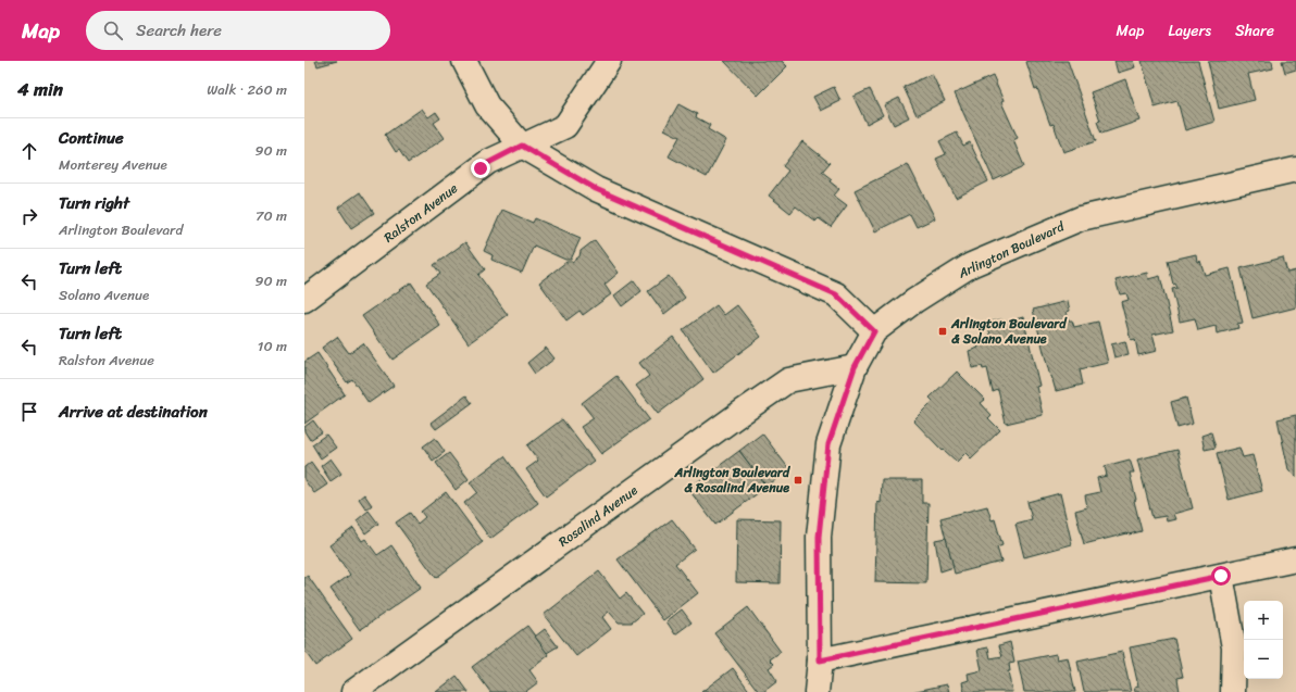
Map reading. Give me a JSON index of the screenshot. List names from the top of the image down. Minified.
{"streets":{"street":["Ralston Avenue","Arlington Boulevard","Rosalind Avenue"]},"crossings":[["Arlington Boulevard","Rosalind Avenue"]],"places":{"transit":["Arlington Boulevard & Solano Avenue","Arlington Boulevard & Rosalind Avenue"]},"page":{"header":"Map","search":"Search here","nav":["Map","Layers","Share"],"heading":["4 min","Walk · 260 m"],"list":[["Continue","Monterey Avenue","90 m"],["Turn right","Arlington Boulevard","70 m"],["Turn left","Solano Avenue","90 m"],["Turn left","Ralston Avenue","10 m"],"Arrive at destination"],"map_buttons":["+","−"]}}
